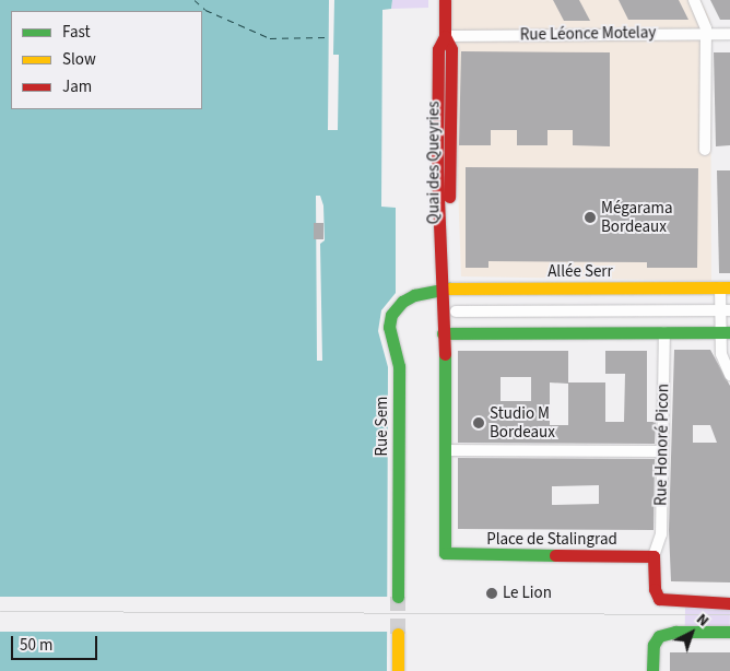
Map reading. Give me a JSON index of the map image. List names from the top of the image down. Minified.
{"streets":{"street":["Rue Léonce Motelay","Quai des Queyries","Allée Serr","Rue Sem","Rue Honoré Picon","Place de Stalingrad"]},"crossings":[["Rue Léonce Motelay","Quai des Queyries"],["Quai des Queyries","Allée Serr"],["Quai des Queyries","Rue Sem"],["Quai des Queyries","Place de Stalingrad"],["Allée Serr","Rue Sem"],["Rue Honoré Picon","Place de Stalingrad"]],"places":["Mégarama Bordeaux","Studio M Bordeaux","Le Lion"],"legend":["Fast","Slow","Jam"],"scale_bar":"50 m","north":"top right"}
